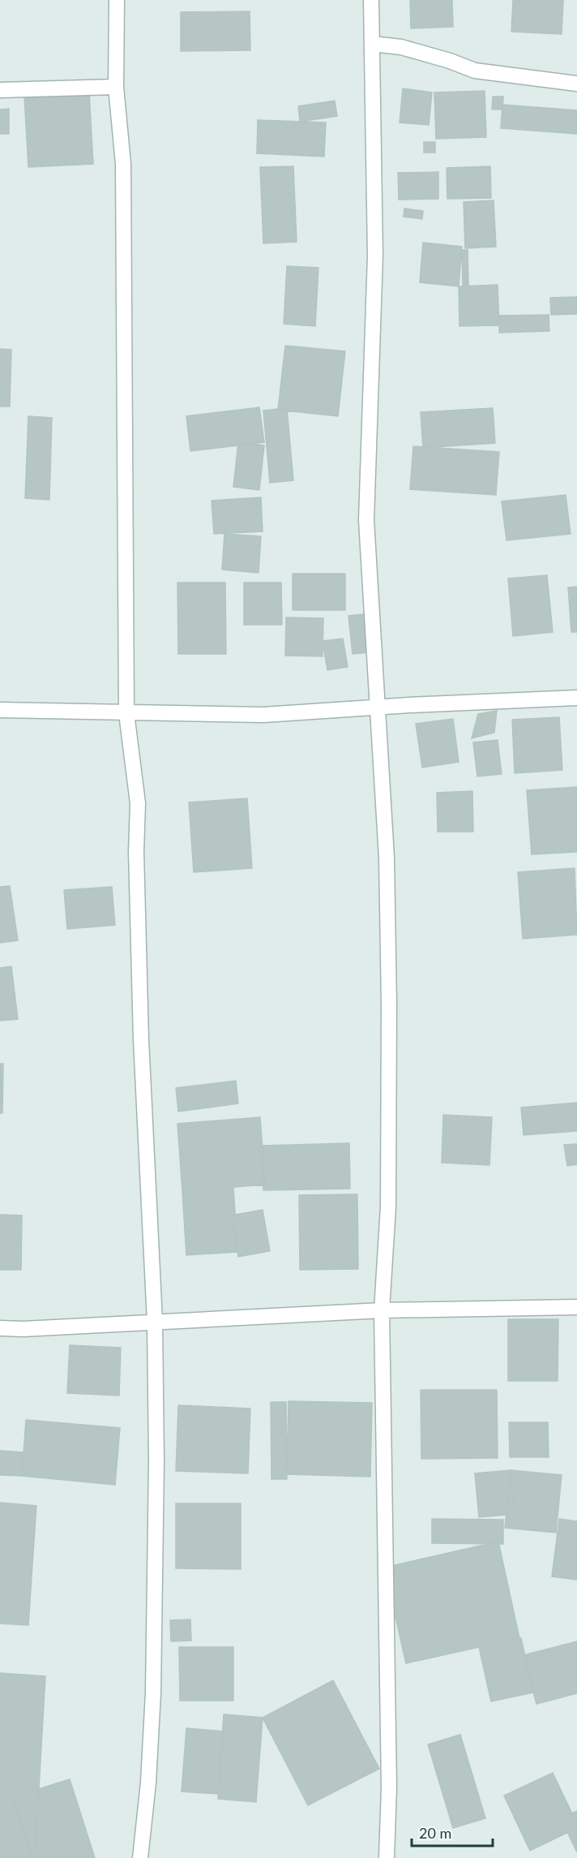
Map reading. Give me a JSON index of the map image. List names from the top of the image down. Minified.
{"scale_bar":"20 m"}
